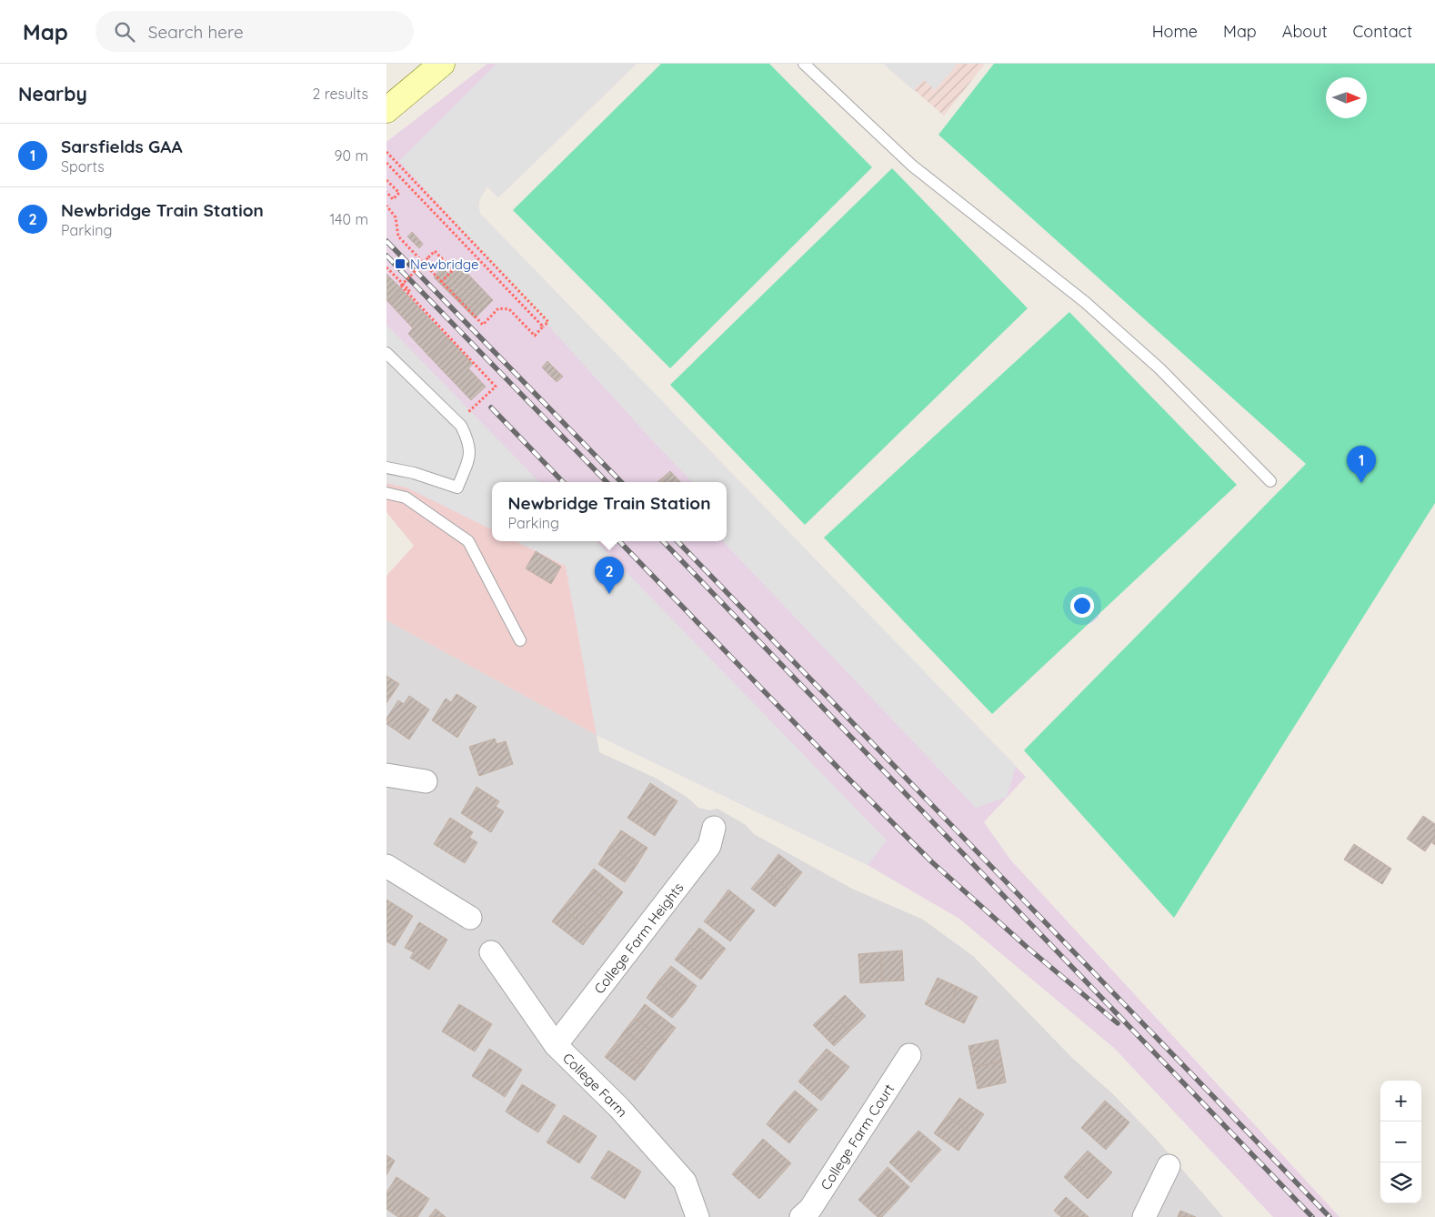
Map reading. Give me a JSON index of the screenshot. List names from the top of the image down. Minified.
{"streets":{"street":["College Farm Heights","College Farm","College Farm Court"]},"crossings":[["College Farm Heights","College Farm"]],"places":{"transit":["Newbridge"]},"north":"right","page":{"header":"Map","search":"Search here","nav":["Home","Map","About","Contact"],"heading":["Nearby","2 results"],"list":[{"mark":"1","name":"Sarsfields GAA","note":"Sports","value":"90 m"},{"mark":"2","name":"Newbridge Train Station","note":"Parking","value":"140 m"}],"pins":["1","2"],"popup":["Newbridge Train Station","Parking"],"map_buttons":["+","−"]}}
